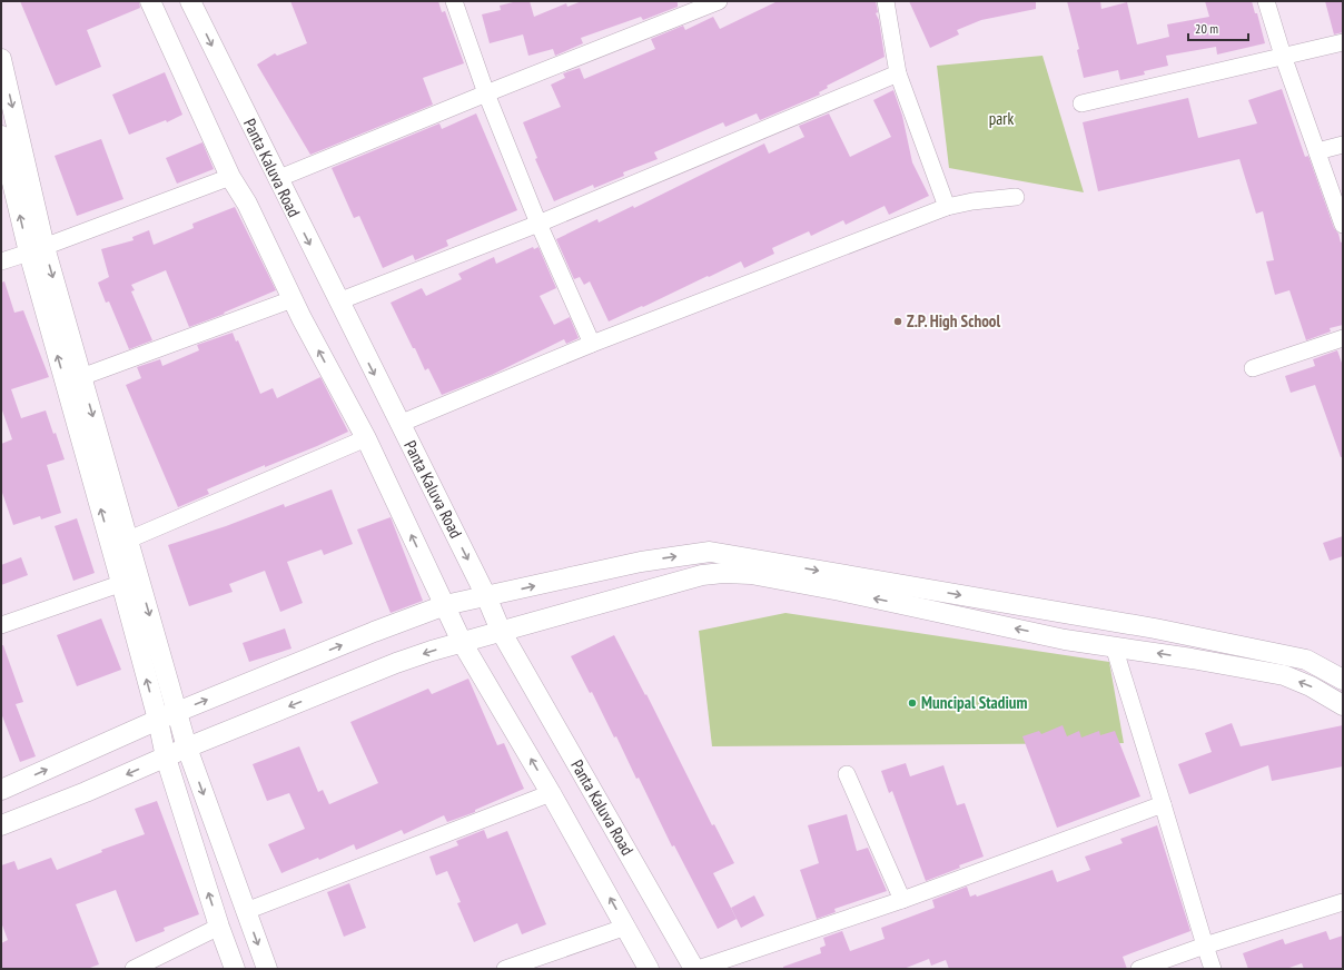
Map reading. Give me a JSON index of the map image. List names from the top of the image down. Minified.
{"streets":{"street":["Panta Kaluva Road"]},"parks":["park"],"places":["Z.P. High School","Muncipal Stadium"],"scale_bar":"20 m"}
